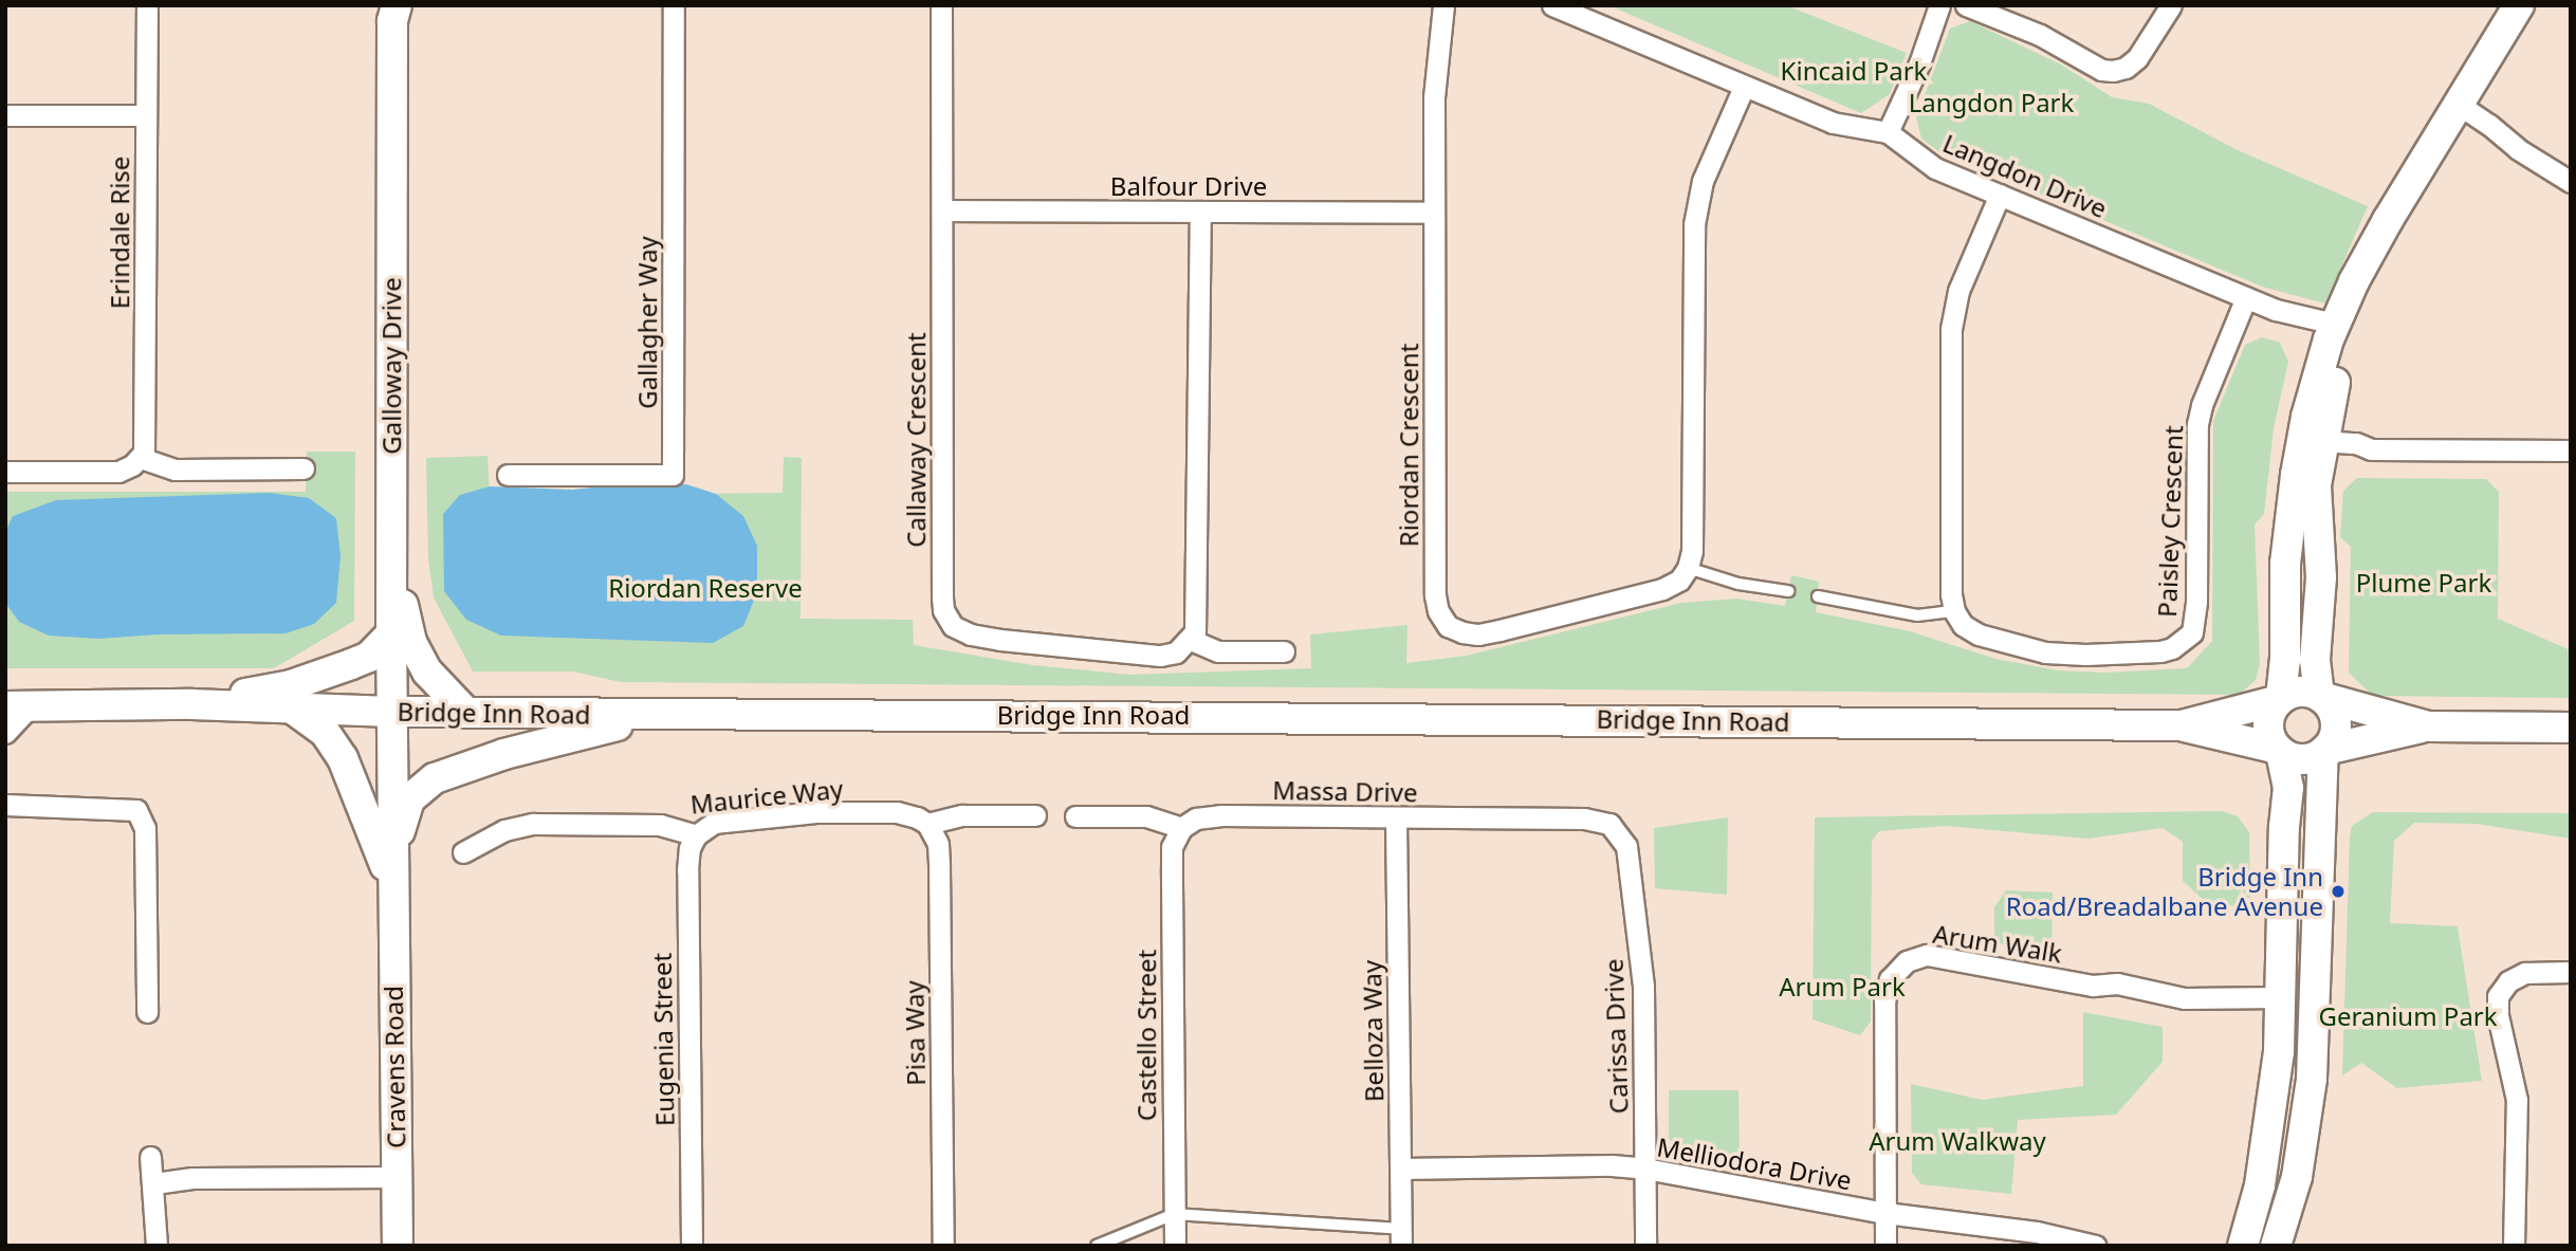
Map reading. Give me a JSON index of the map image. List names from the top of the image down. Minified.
{"streets":{"street":["Langdon Drive","Balfour Drive","Erindale Rise","Gallagher Way","Galloway Drive","Callaway Crescent","Riordan Crescent","Paisley Crescent","Bridge Inn Road","Massa Drive","Maurice Way","Arum Walk","Belloza Way","Pisa Way","Castello Street","Carissa Drive","Eugenia Street","Cravens Road","Melliodora Drive"]},"crossings":[["Langdon Drive","Paisley Crescent"],["Balfour Drive","Callaway Crescent"],["Balfour Drive","Riordan Crescent"],["Galloway Drive","Bridge Inn Road"],["Galloway Drive","Cravens Road"],["Bridge Inn Road","Cravens Road"],["Massa Drive","Belloza Way"],["Massa Drive","Castello Street"],["Massa Drive","Carissa Drive"],["Maurice Way","Pisa Way"],["Maurice Way","Eugenia Street"],["Arum Walk","Melliodora Drive"],["Belloza Way","Melliodora Drive"],["Carissa Drive","Melliodora Drive"]],"parks":["Kincaid Park","Langdon Park","Plume Park","Riordan Reserve","Arum Park","Geranium Park","Arum Walkway"],"places":["Bridge Inn Road/Breadalbane Avenue"]}
